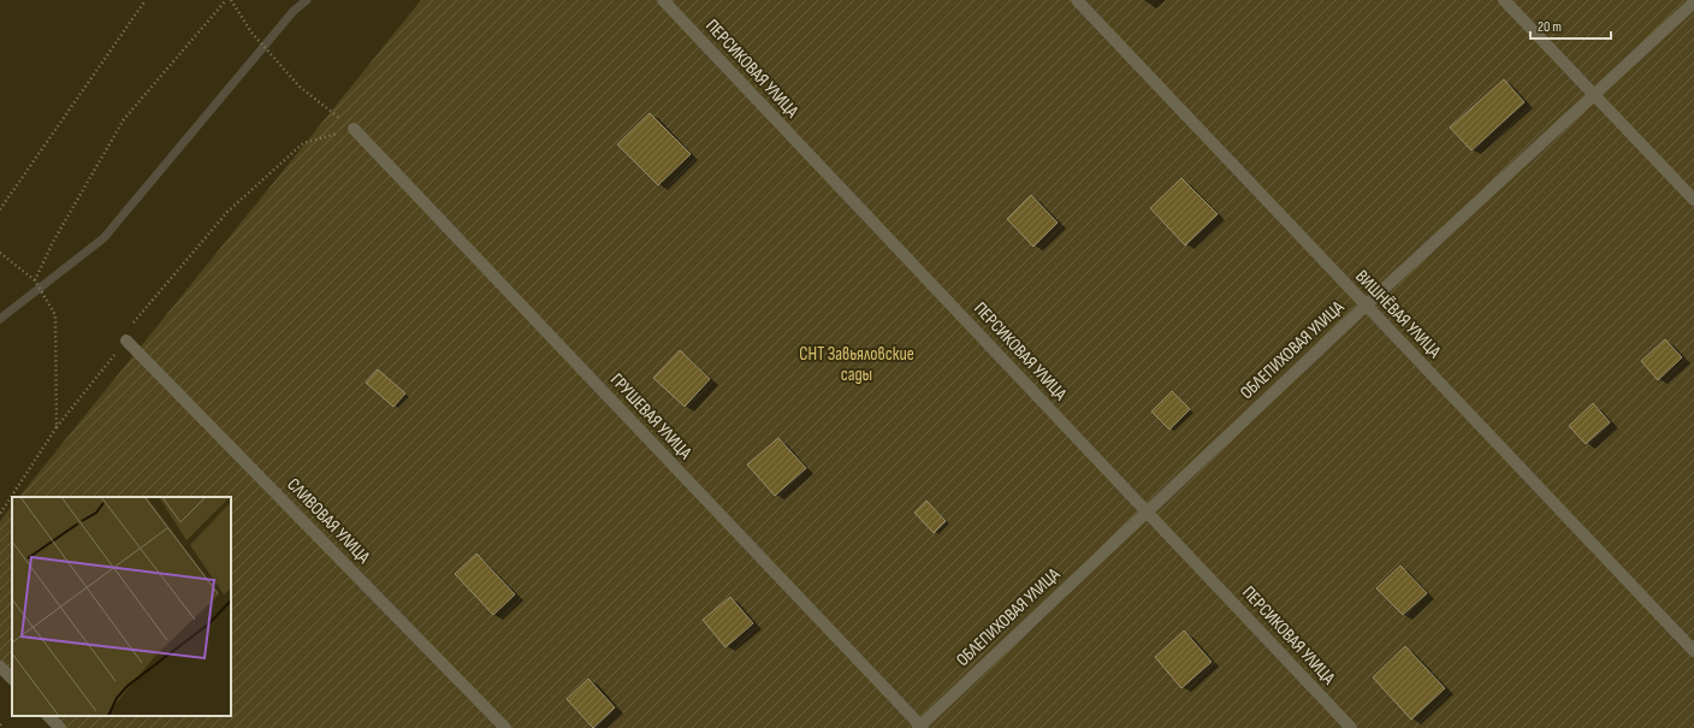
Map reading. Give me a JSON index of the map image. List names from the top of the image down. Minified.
{"streets":{"street":["ПЕРСИКОВАЯ УЛИЦА","ВИШНЁВАЯ УЛИЦА","ОБЛЕПИХОВАЯ УЛИЦА","ГРУШЕВАЯ УЛИЦА","СЛИВОВАЯ УЛИЦА"]},"crossings":[["ПЕРСИКОВАЯ УЛИЦА","ОБЛЕПИХОВАЯ УЛИЦА"],["ВИШНЁВАЯ УЛИЦА","ОБЛЕПИХОВАЯ УЛИЦА"],["ОБЛЕПИХОВАЯ УЛИЦА","ГРУШЕВАЯ УЛИЦА"]],"parks":["СНТ Завьяловские сады"],"scale_bar":"20 m"}
